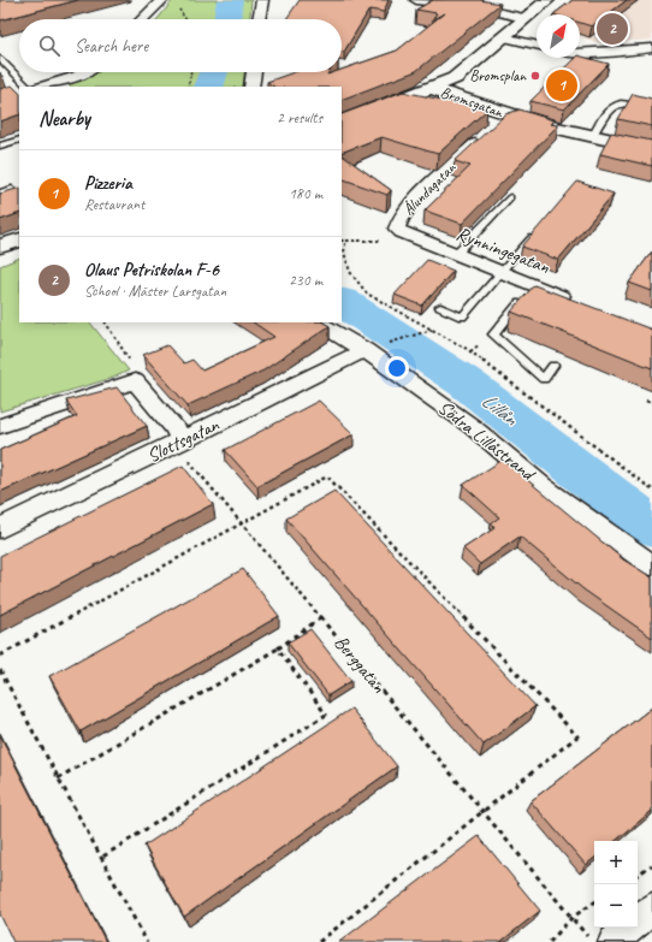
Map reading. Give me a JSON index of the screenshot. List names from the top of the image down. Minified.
{"streets":{"street":["Bromsgatan","Ålundagatan","Rynningegatan","Slottsgatan","Södra Lillåstrand"],"path":["Berggatan"]},"crossings":[["Ålundagatan","Rynningegatan"],["Slottsgatan","Södra Lillåstrand"],["Slottsgatan","Berggatan"]],"water":["Lillån"],"places":["Bromsplan"],"north":"top right","page":{"pins":["2","1"],"search":"Search here","heading":["Nearby","2 results"],"list":[{"mark":"1","name":"Pizzeria","note":"Restaurant","value":"180 m"},{"mark":"2","name":"Olaus Petriskolan F-6","note":"School · Mäster Larsgatan","value":"230 m"}],"map_buttons":["+","−"]}}
